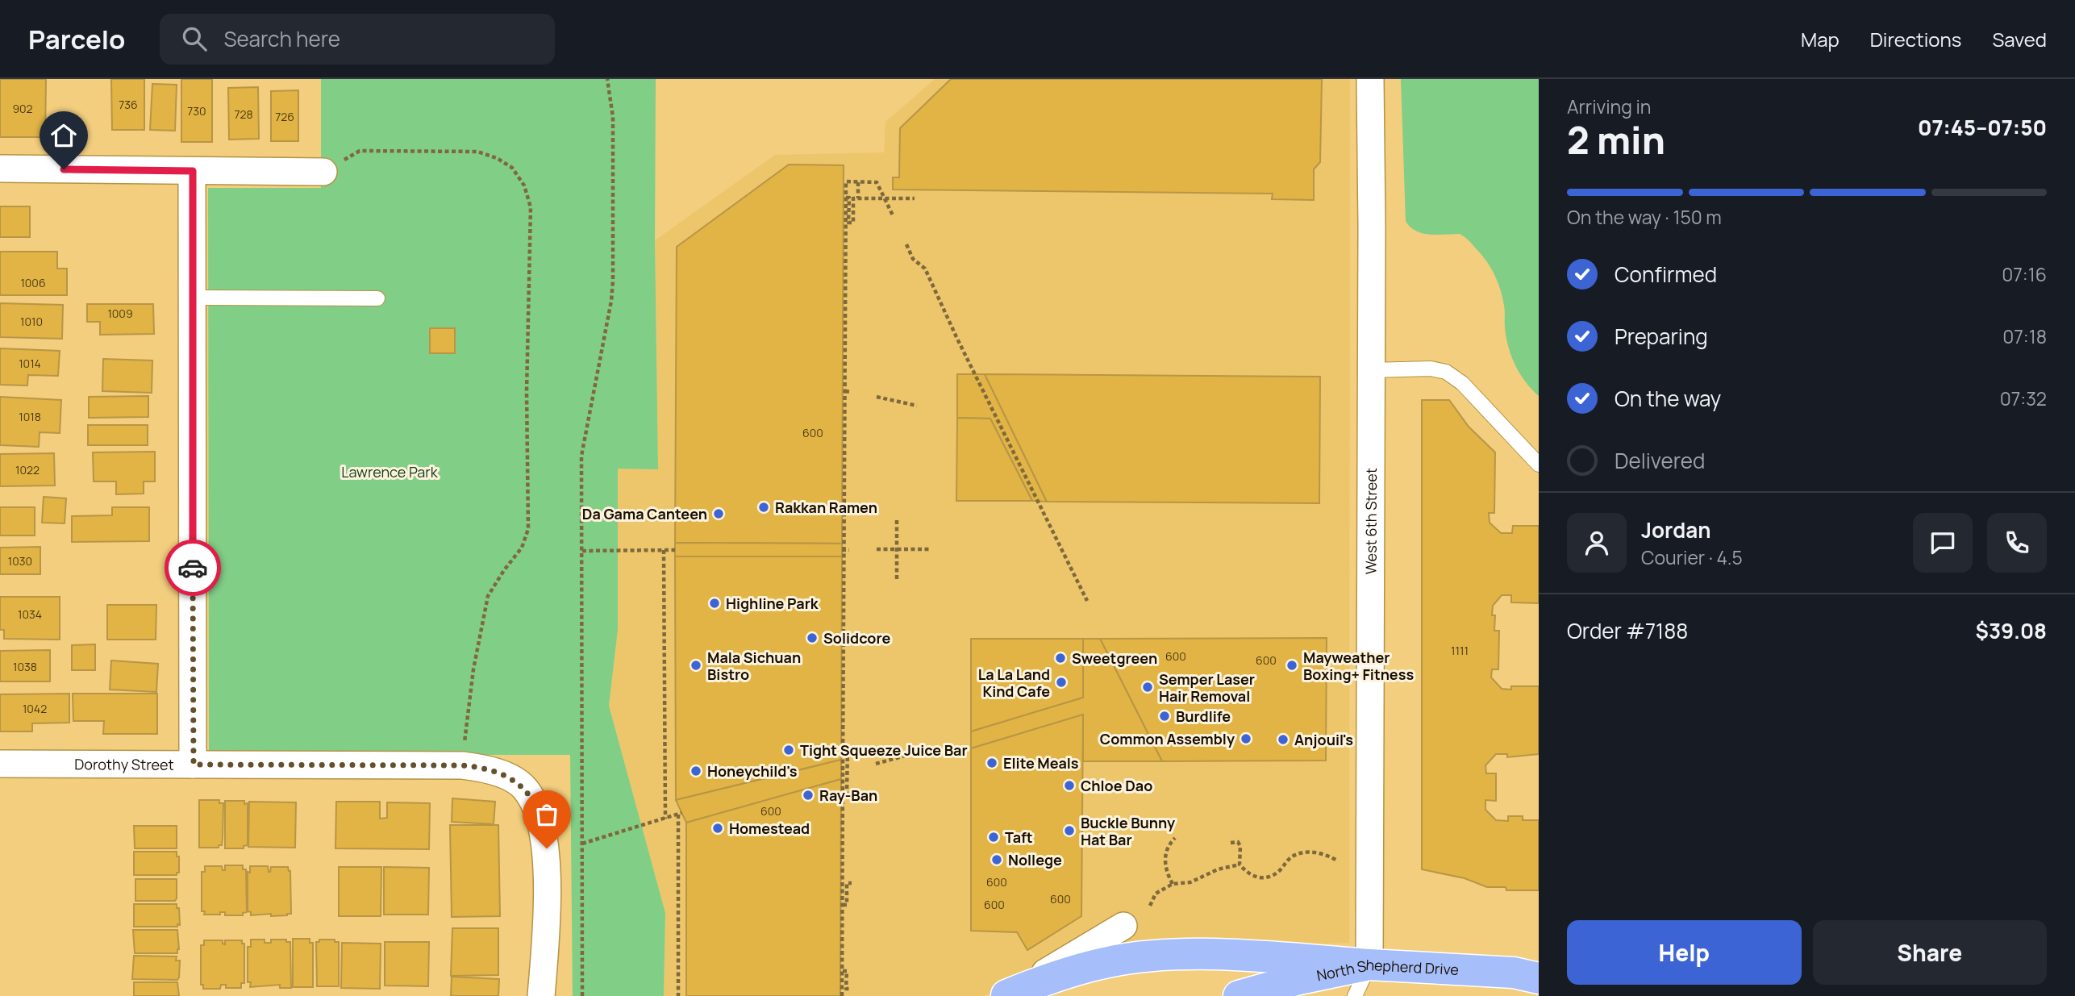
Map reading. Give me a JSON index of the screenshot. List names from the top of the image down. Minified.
{"streets":{"main road":["North Shepherd Drive"],"street":["West 6th Street","Dorothy Street"]},"crossings":[["West 6th Street","North Shepherd Drive"]],"parks":["Lawrence Park"],"places":["Rakkan Ramen","Da Gama Canteen","Highline Park","Solidcore","Sweetgreen","Mala Sichuan Bistro","Mayweather Boxing+ Fitness","La La Land Kind Cafe","Semper Laser Hair Removal","Burdlife","Common Assembly","Anjouil's","Tight Squeeze Juice Bar","Elite Meals","Honeychild's","Chloe Dao","Ray-Ban","Homestead","Buckle Bunny Hat Bar","Taft","Nollege"],"house_numbers":["736","902","730","728","726","1006","1009","1010","1014","1018","600","1022","1030","1034","1111","600","600","1038","1042","600","600","600","600"],"page":{"header":"Parcelo","search":"Search here","nav":["Map","Directions","Saved"],"heading":["2 min","Arriving in","07:45–07:50"],"panel":["Jordan","Courier · 4.5","Order #7188","$39.08"],"bar":"On the way · 150 m","list":[["Confirmed","07:16"],["Preparing","07:18"],["On the way","07:32"],"Delivered"],"buttons":["Help","Share"]}}
